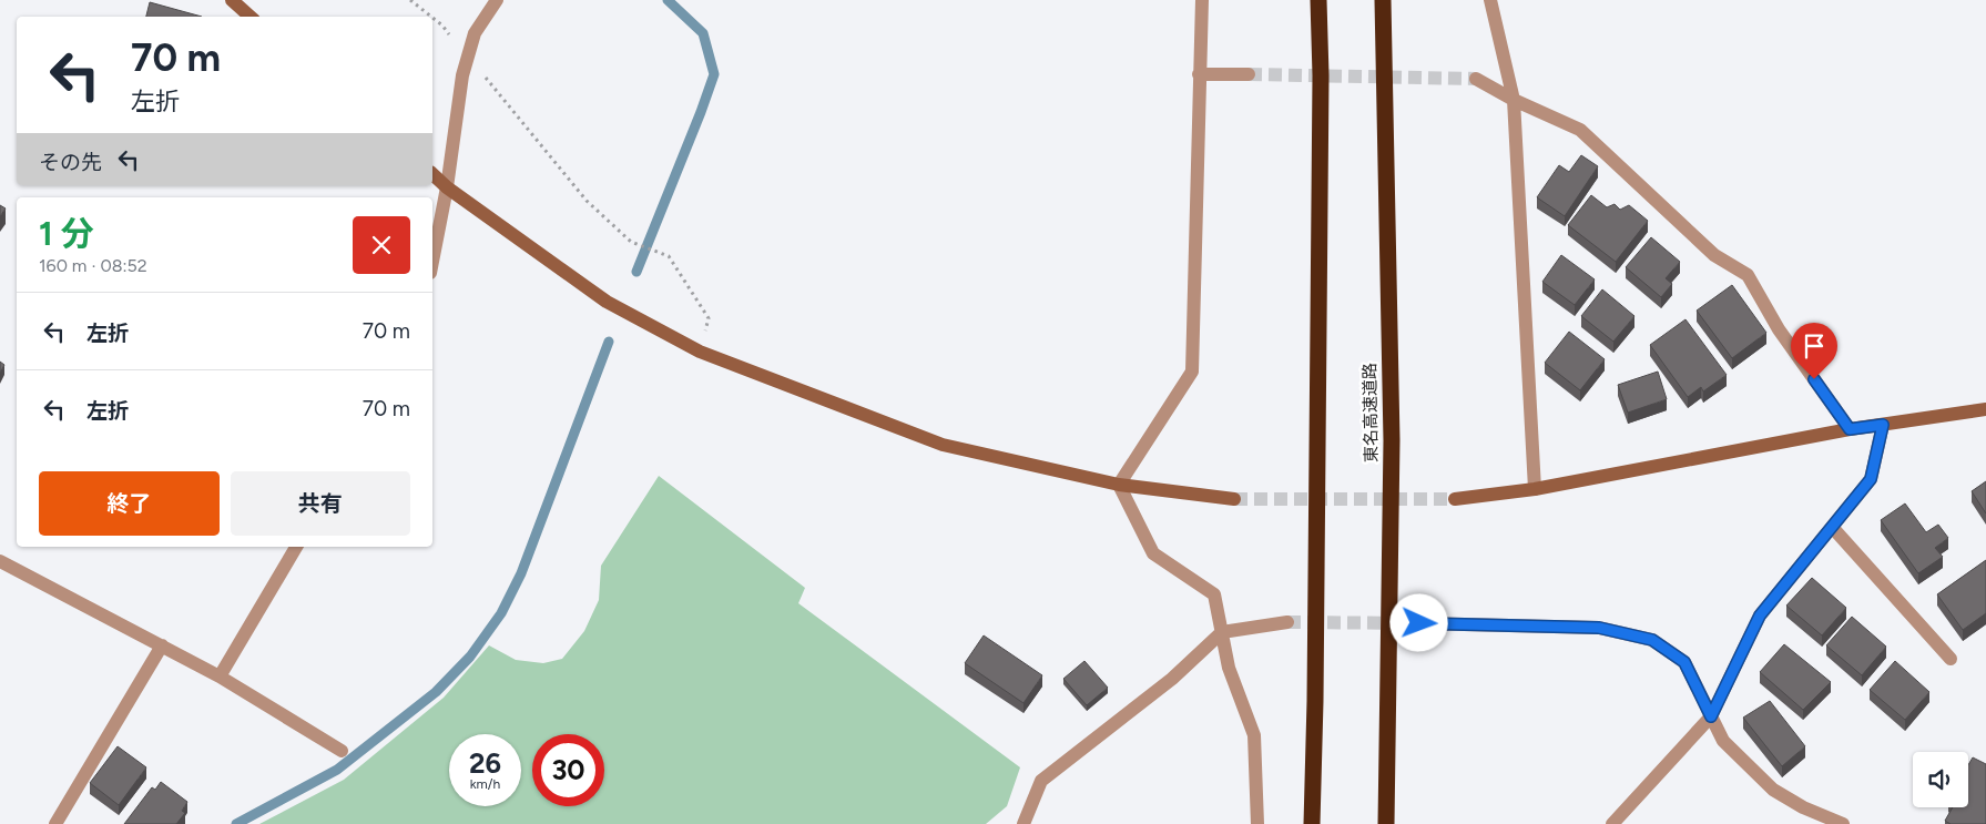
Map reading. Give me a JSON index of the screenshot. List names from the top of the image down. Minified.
{"streets":{"highway":["東名高速道路"]},"page":{"turn":["70 m","左折"],"then":"その先","heading":["1 分","160 m · 08:52"],"list":[{"name":"左折","value":"70 m"},{"name":"左折","value":"70 m"}],"buttons":["終了","共有"],"speed":"26 km/h","limit":"30"}}
